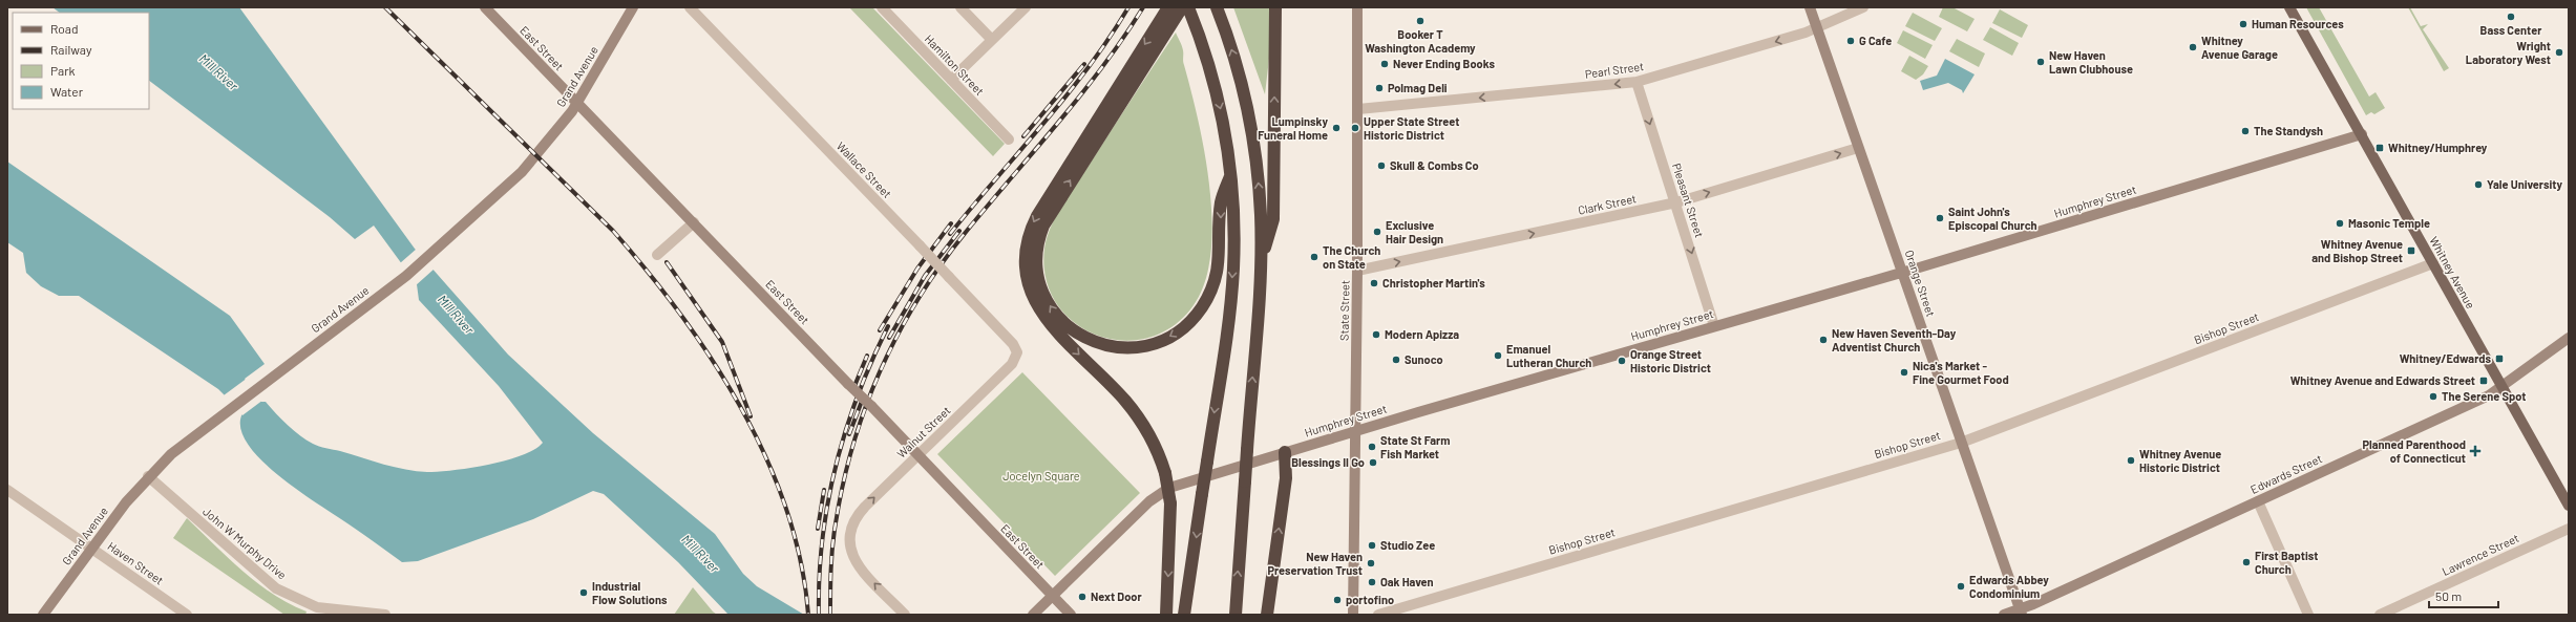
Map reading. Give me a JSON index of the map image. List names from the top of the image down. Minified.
{"streets":{"main road":["East Street","Grand Avenue","Humphrey Street","Whitney Avenue","Orange Street","State Street","Edwards Street"],"street":["Hamilton Street","Pearl Street","Wallace Street","Pleasant Street","Clark Street","Bishop Street","Walnut Street","John W Murphy Drive","Lawrence Street","Haven Street"]},"crossings":[["East Street","Grand Avenue"],["East Street","Humphrey Street"],["East Street","Walnut Street"],["Pearl Street","Pleasant Street"],["Pearl Street","Orange Street"],["Pearl Street","State Street"],["Grand Avenue","John W Murphy Drive"],["Grand Avenue","Haven Street"],["Wallace Street","Walnut Street"],["Pleasant Street","Humphrey Street"],["Pleasant Street","Clark Street"],["Humphrey Street","Whitney Avenue"],["Humphrey Street","Orange Street"],["Humphrey Street","State Street"],["Clark Street","Orange Street"],["Clark Street","State Street"],["Whitney Avenue","Bishop Street"],["Whitney Avenue","Edwards Street"],["Orange Street","Bishop Street"],["Orange Street","Edwards Street"]],"one_way":["Pearl Street","Pleasant Street","Clark Street"],"water":["Mill River"],"parks":["Jocelyn Square"],"places":{"other":["Bass Center","Booker T Washington Academy","Human Resources","G Cafe","Whitney Avenue Garage","Wright Laboratory West","New Haven Lawn Clubhouse","Never Ending Books","Polmag Deli","Lumpinsky Funeral Home","Upper State Street Historic District","The Standysh","Skull & Combs Co","Yale University","Saint John's Episcopal Church","Masonic Temple","Exclusive Hair Design","The Church on State","Christopher Martin's","Modern Apizza","New Haven Seventh-Day Adventist Church","Emanuel Lutheran Church","Sunoco","Orange Street Historic District","Nica's Market - Fine Gourmet Food","The Serene Spot","State St Farm Fish Market","Whitney Avenue Historic District","Blessings II Go","Studio Zee","First Baptist Church","New Haven Preservation Trust","Oak Haven","Edwards Abbey Condominium","Industrial Flow Solutions","Next Door","portofino"],"transit":["Whitney/Humphrey","Whitney Avenue and Bishop Street","Whitney/Edwards","Whitney Avenue and Edwards Street"],"health":["Planned Parenthood of Connecticut"]},"legend":["Road","Railway","Park","Water"],"scale_bar":"50 m"}
